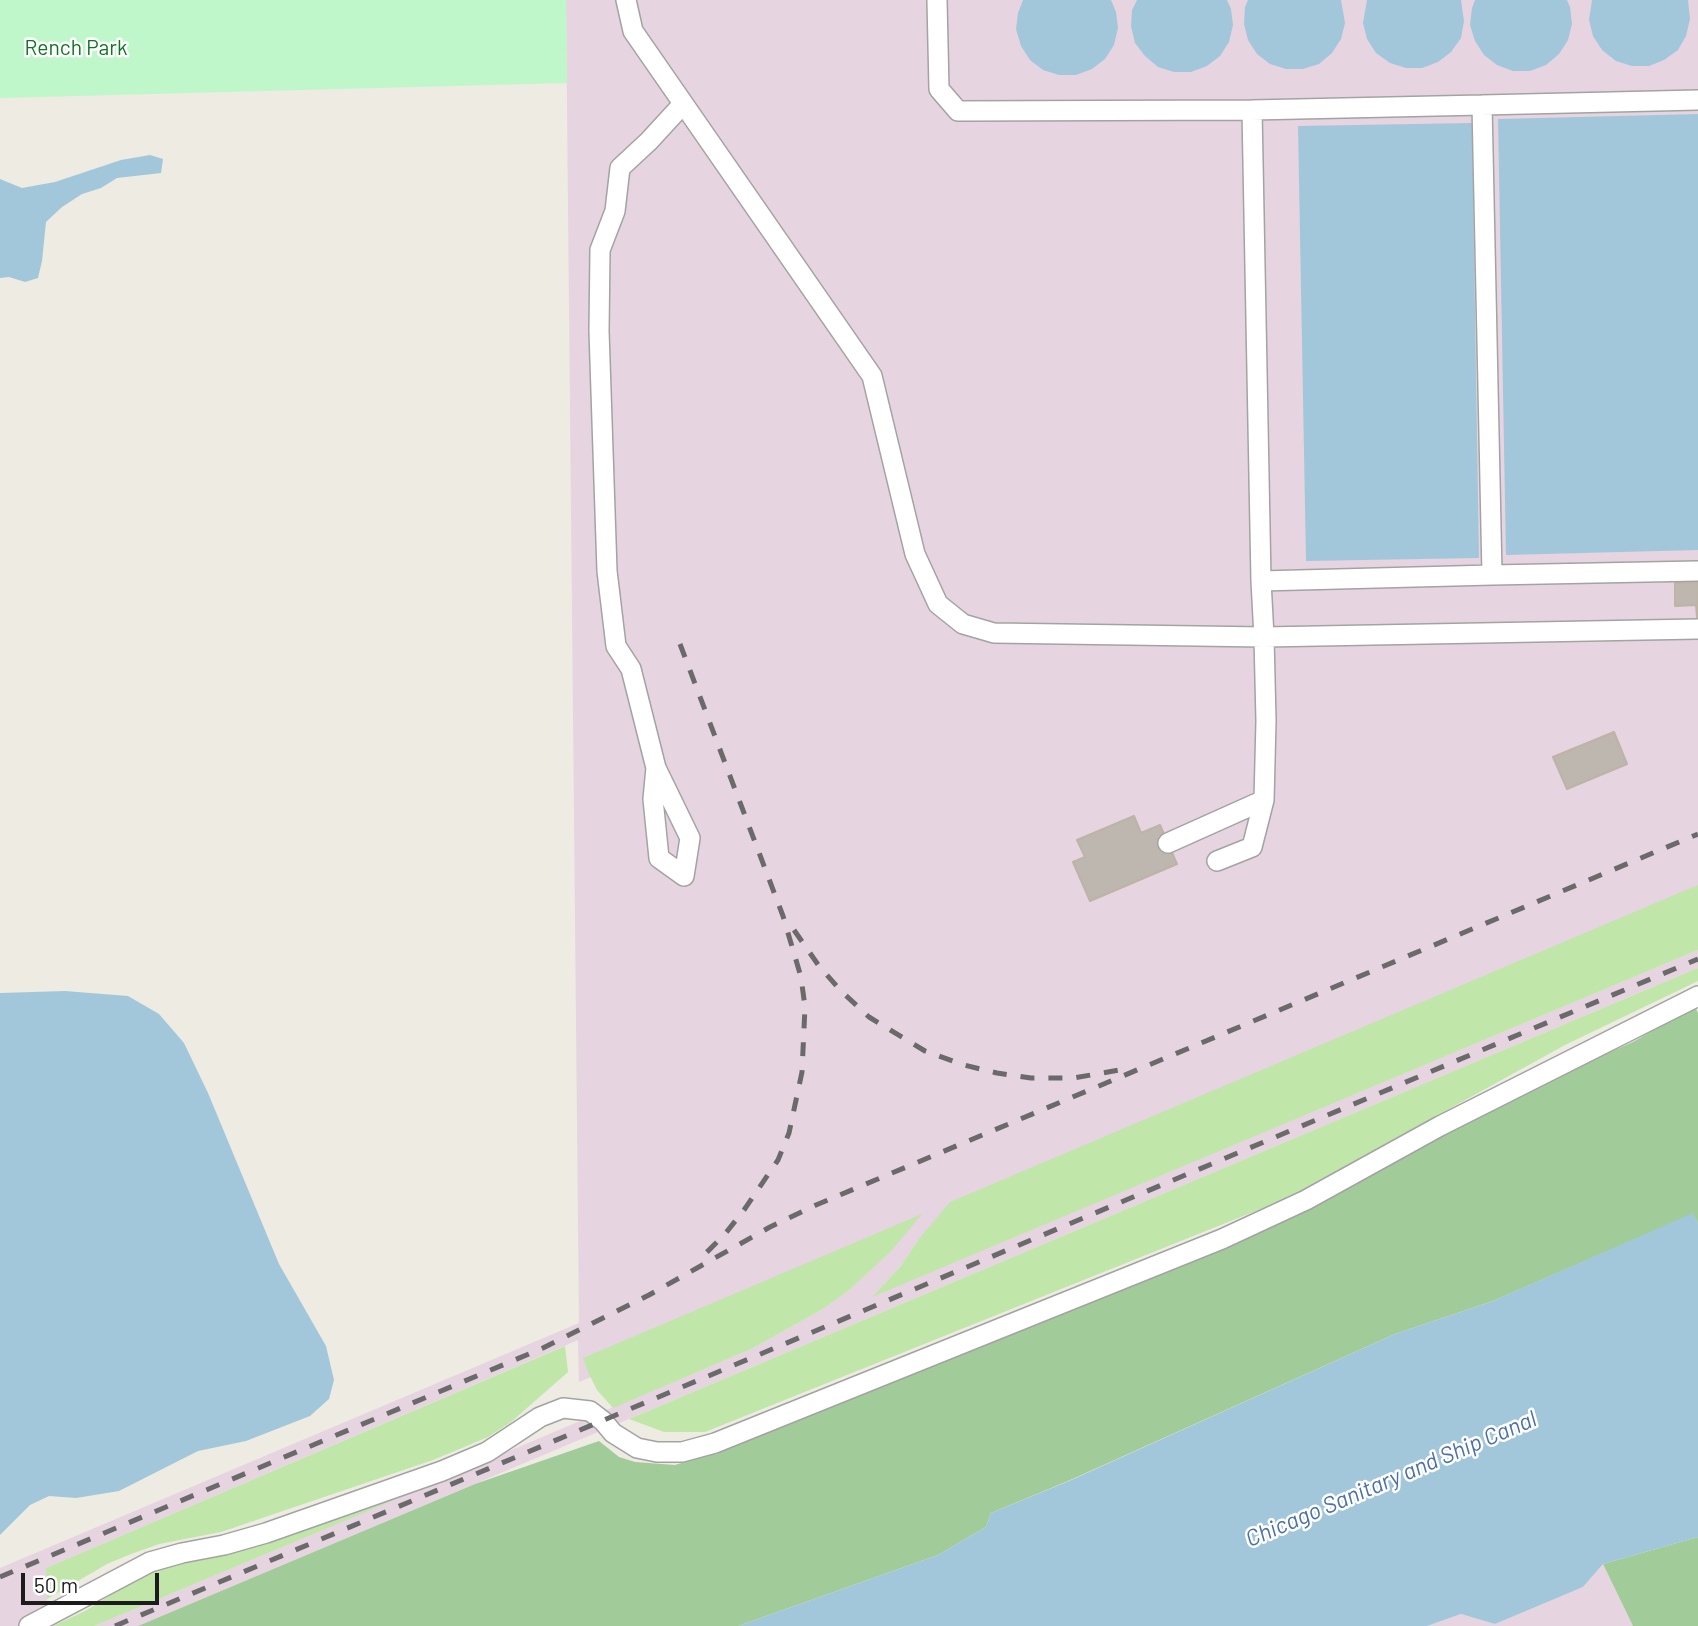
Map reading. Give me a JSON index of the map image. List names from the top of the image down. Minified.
{"water":["Chicago Sanitary and Ship Canal"],"parks":["Rench Park"],"scale_bar":"50 m"}
